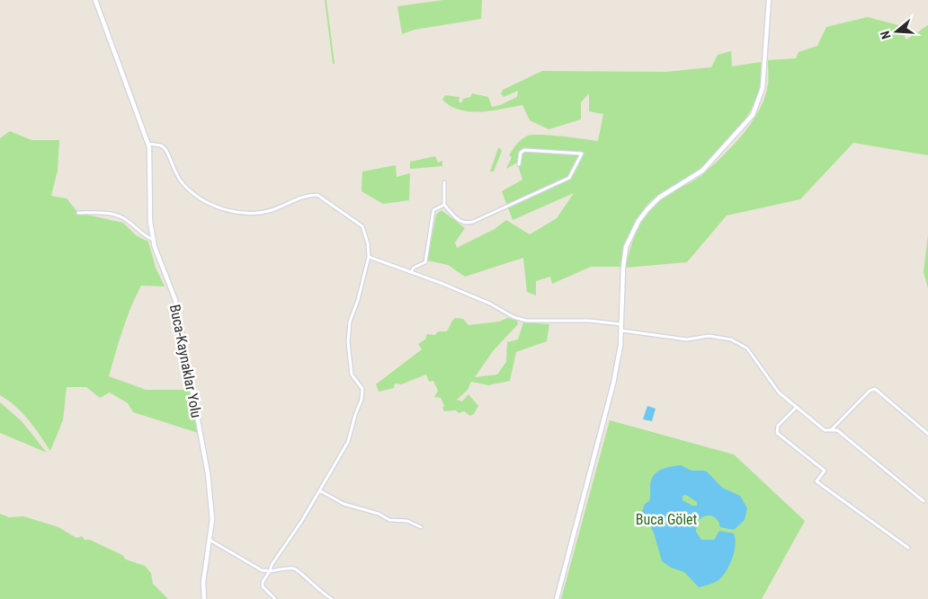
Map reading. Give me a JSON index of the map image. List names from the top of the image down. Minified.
{"streets":{"street":["Buca-Kaynaklar Yolu"]},"parks":["Buca Gölet"],"north":"left"}
